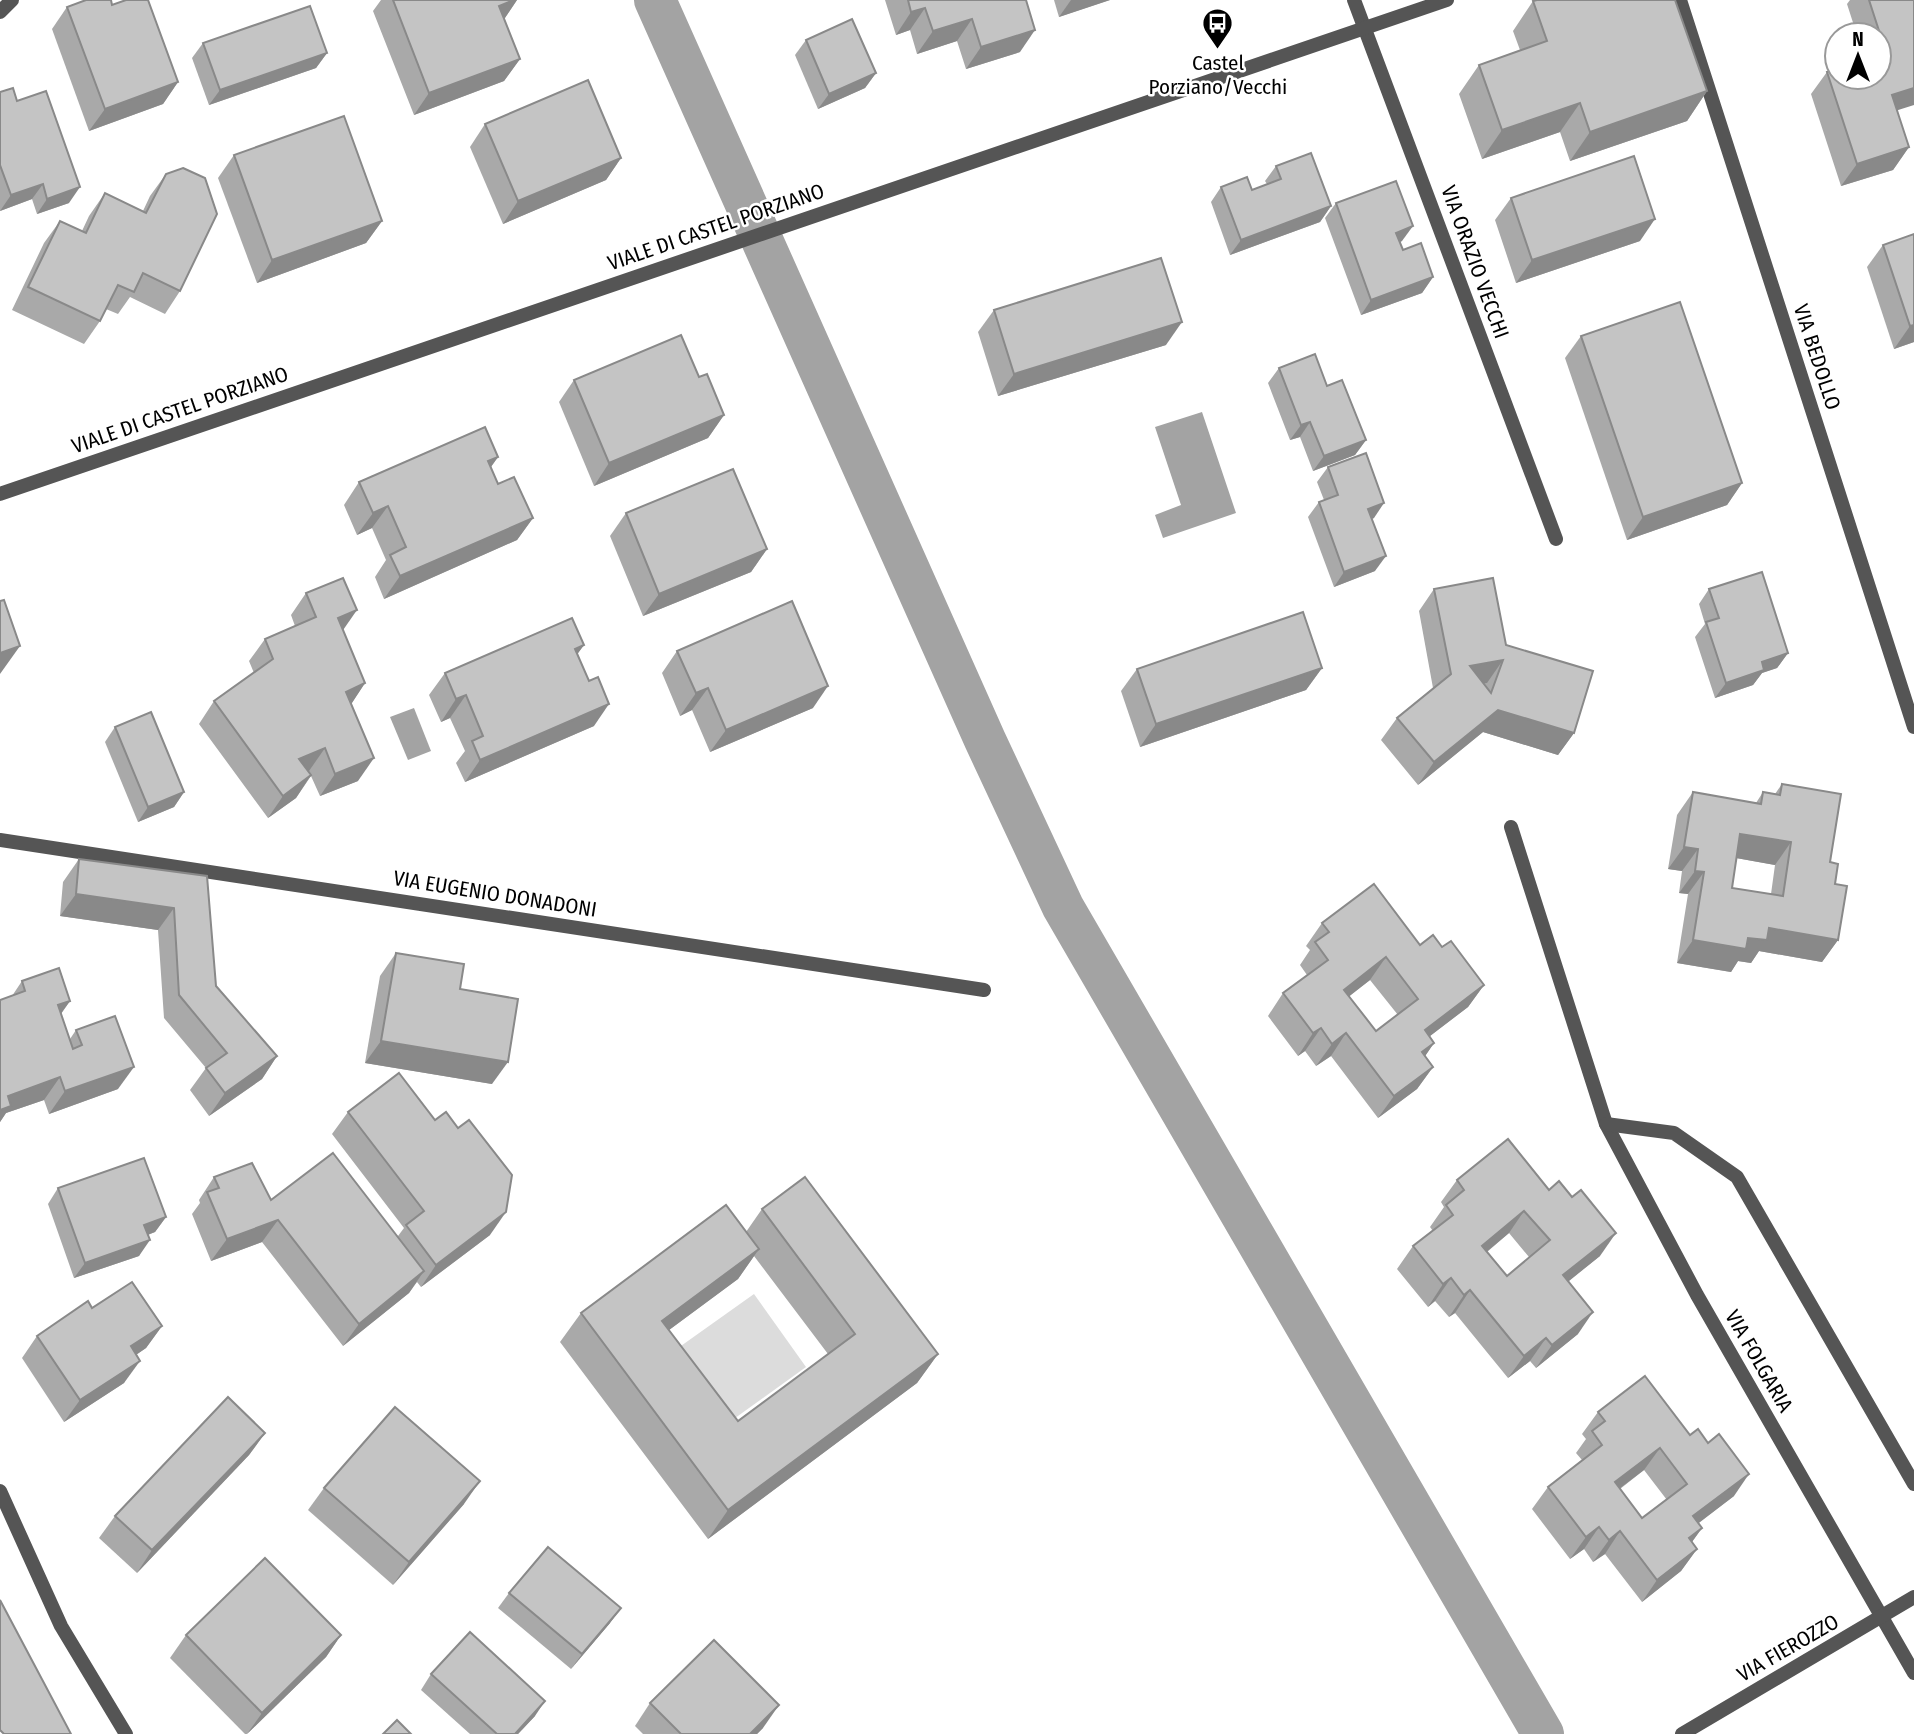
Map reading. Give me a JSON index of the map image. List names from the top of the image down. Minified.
{"streets":{"street":["VIALE DI CASTEL PORZIANO","VIA ORAZIO VECCHI","VIA BEDOLLO","VIA EUGENIO DONADONI","VIA FOLGARIA","VIA FIEROZZO"]},"crossings":[["VIALE DI CASTEL PORZIANO","VIA ORAZIO VECCHI"],["VIA FOLGARIA","VIA FIEROZZO"]],"places":{"bus stop":["Castel Porziano/Vecchi"]},"north":"top"}
